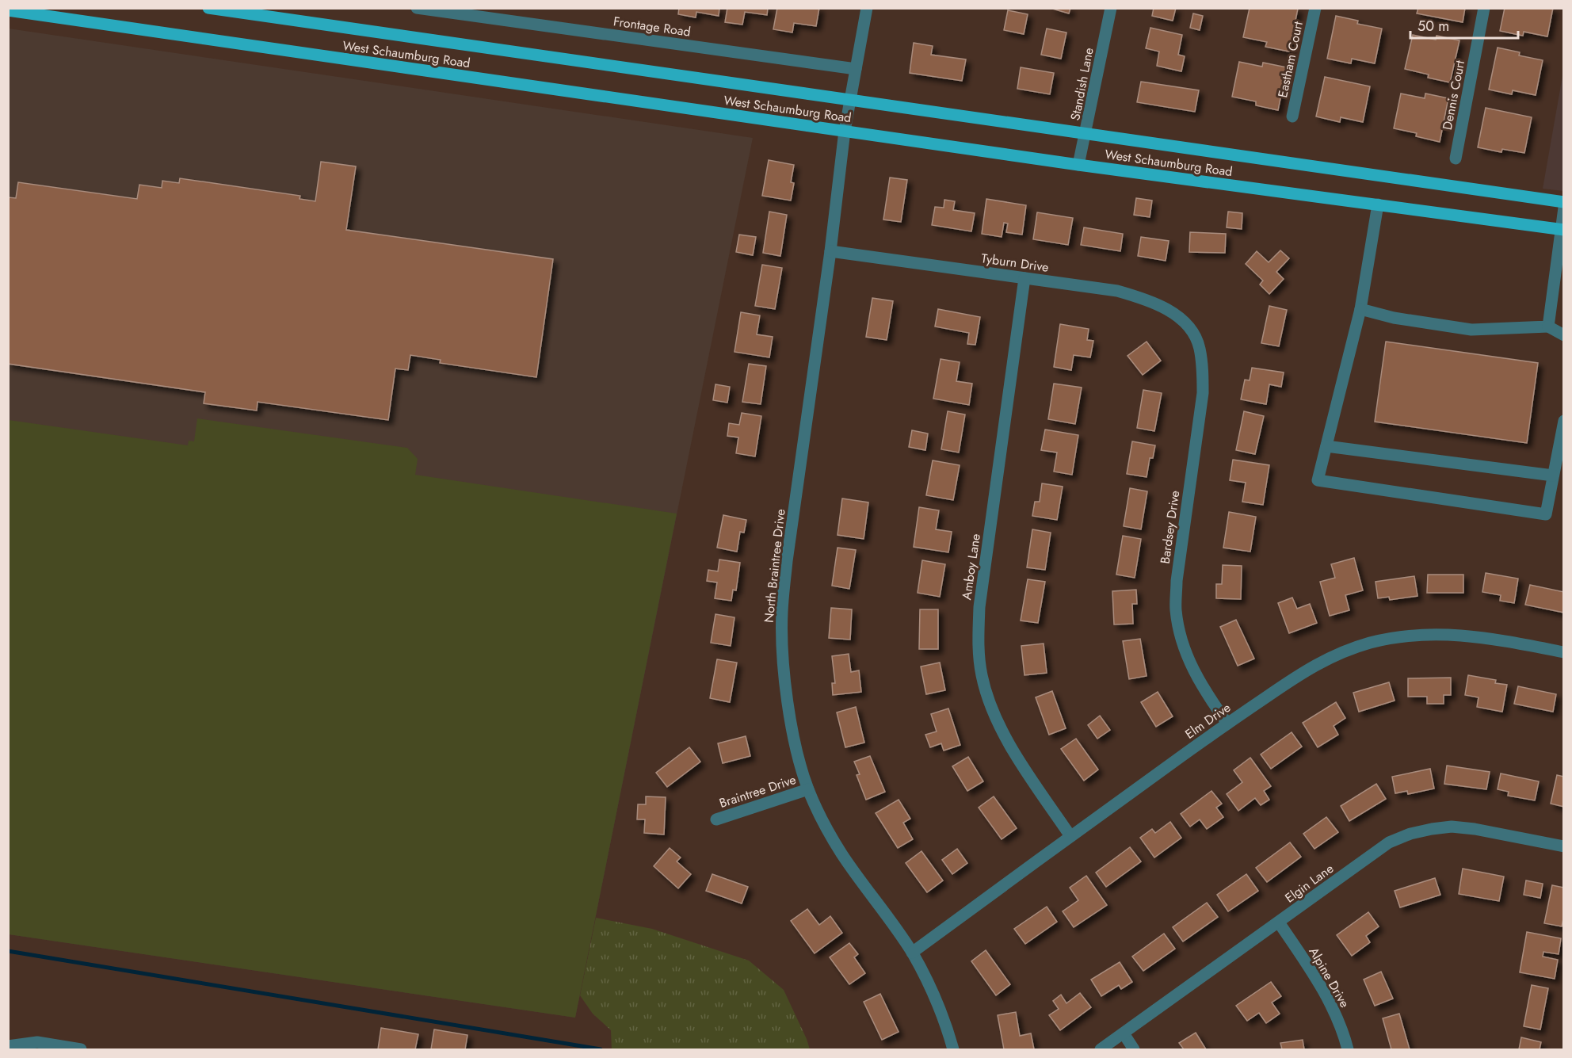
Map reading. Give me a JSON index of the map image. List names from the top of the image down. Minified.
{"streets":{"main road":["West Schaumburg Road"],"street":["Frontage Road","Eastham Court","Standish Lane","Dennis Court","Tyburn Drive","Bardsey Drive","North Braintree Drive","Amboy Lane","Elm Drive","Braintree Drive","Elgin Lane","Alpine Drive"]},"crossings":[["Frontage Road","North Braintree Drive"],["West Schaumburg Road","Standish Lane"],["West Schaumburg Road","North Braintree Drive"],["Tyburn Drive","Bardsey Drive"],["Tyburn Drive","North Braintree Drive"],["Tyburn Drive","Amboy Lane"],["Bardsey Drive","Elm Drive"],["North Braintree Drive","Elm Drive"],["North Braintree Drive","Braintree Drive"],["Amboy Lane","Elm Drive"],["Elgin Lane","Alpine Drive"]],"scale_bar":"50 m"}
